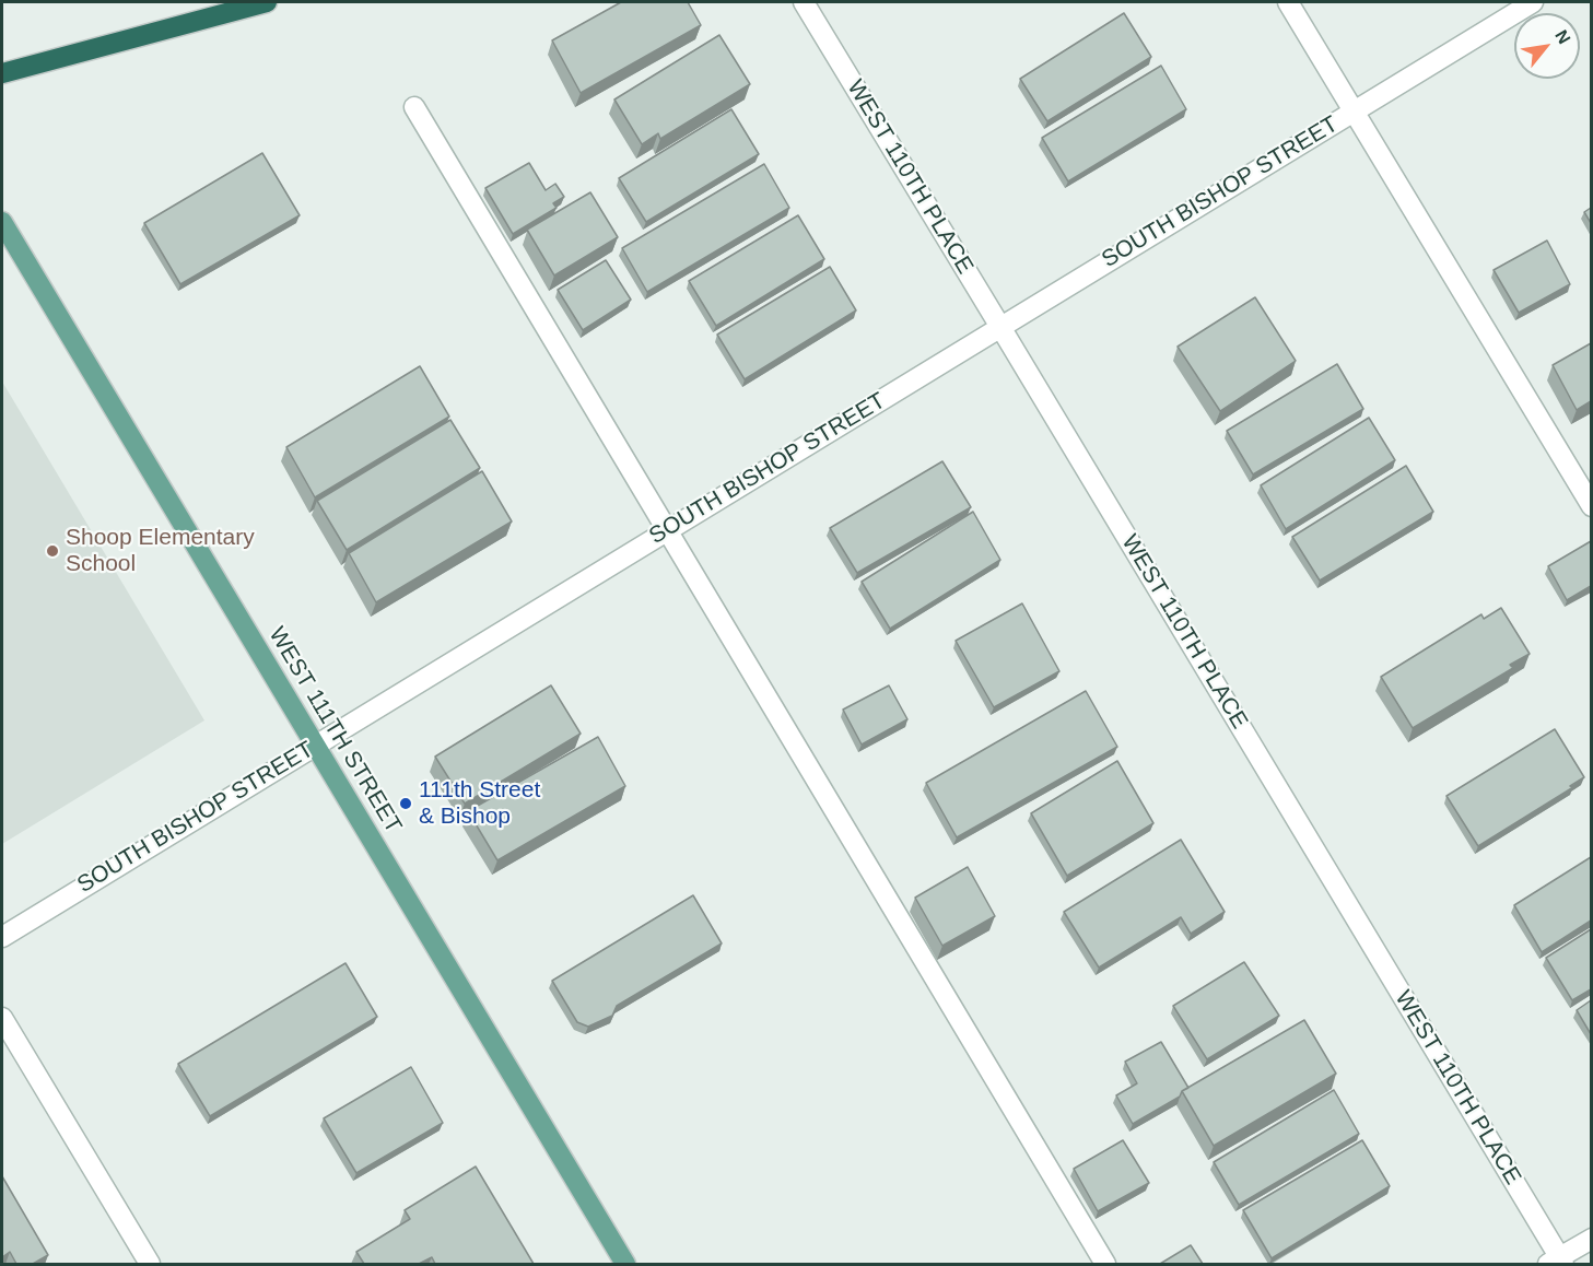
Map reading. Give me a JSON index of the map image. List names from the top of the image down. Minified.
{"streets":{"main road":["WEST 111TH STREET"],"street":["WEST 110TH PLACE","SOUTH BISHOP STREET"]},"crossings":[["WEST 110TH PLACE","SOUTH BISHOP STREET"],["SOUTH BISHOP STREET","WEST 111TH STREET"]],"places":["Shoop Elementary School","111th Street & Bishop"],"north":"top right"}
